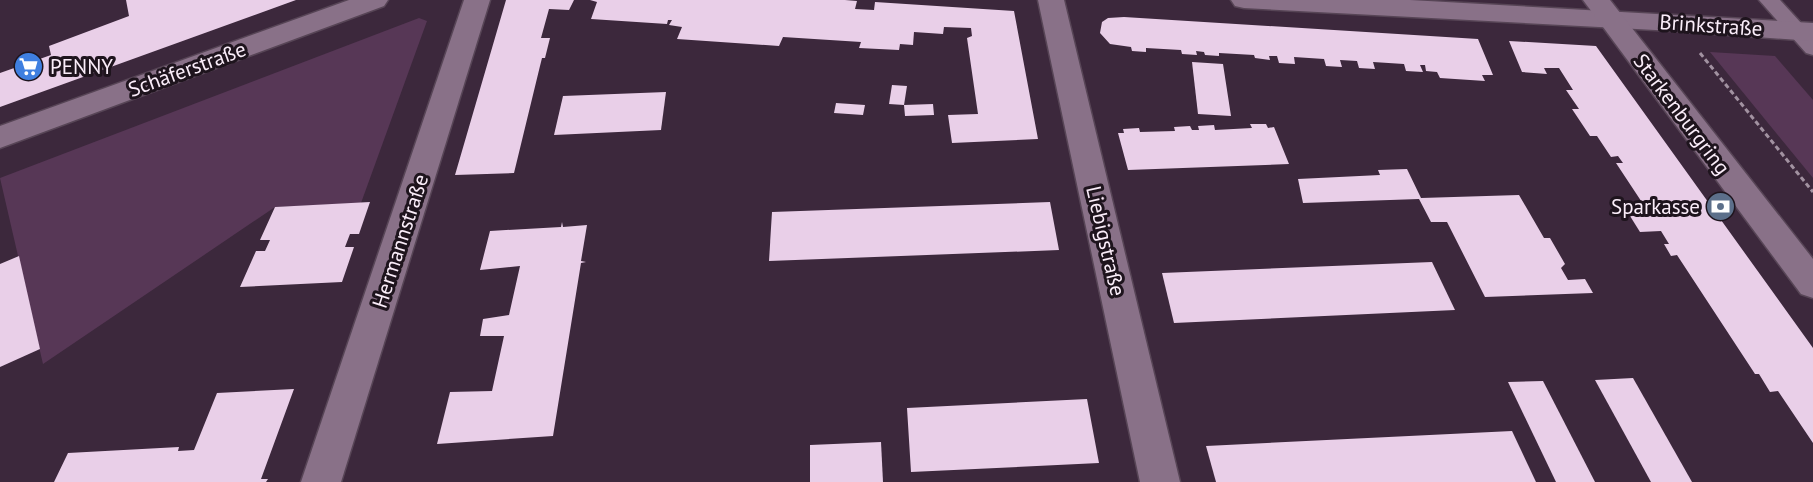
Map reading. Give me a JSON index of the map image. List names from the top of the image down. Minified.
{"streets":{"street":["Brinkstraße","Schäferstraße","Starkenburgring","Hermannstraße","Liebigstraße"]},"crossings":[["Brinkstraße","Starkenburgring"]],"places":{"supermarket":["PENNY"],"bank":["Sparkasse"]}}
